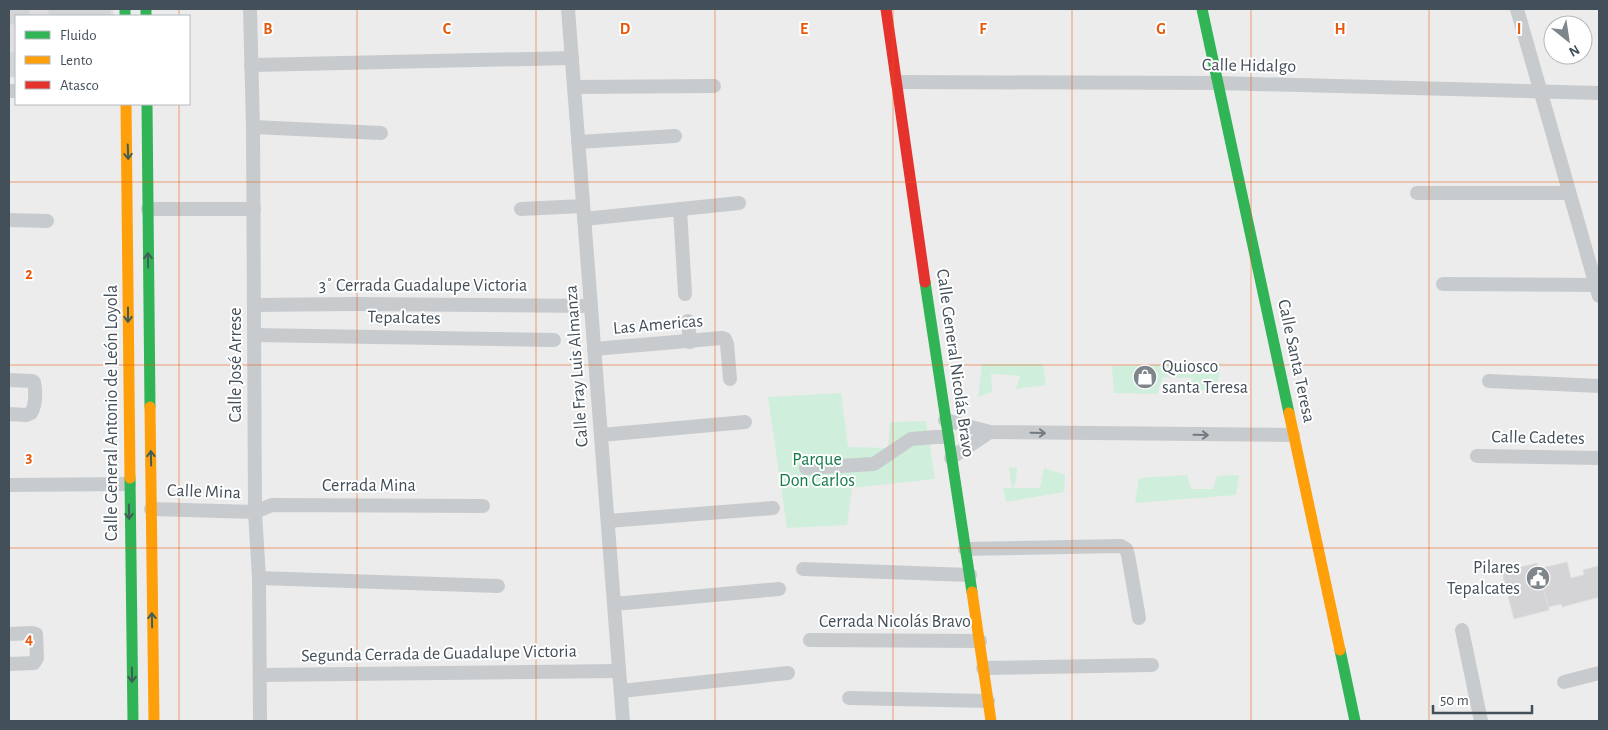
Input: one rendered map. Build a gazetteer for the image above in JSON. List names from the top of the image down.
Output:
{
  "streets": {
    "street": [
      "Calle Hidalgo",
      "3˚ Cerrada Guadalupe Victoria",
      "Tepalcates",
      "Las Americas",
      "Calle Santa Teresa",
      "Calle General Nicolás Bravo",
      "Calle José Arrese",
      "Calle Fray Luis Almanza",
      "Calle General Antonio de León Loyola",
      "Calle Cadetes",
      "Cerrada Mina",
      "Calle Mina",
      "Cerrada Nicolás Bravo",
      "Segunda Cerrada de Guadalupe Victoria"
    ]
  },
  "crossings": [
    ["Calle Hidalgo", "Calle Santa Teresa"],
    ["Calle Hidalgo", "Calle General Nicolás Bravo"],
    ["3˚ Cerrada Guadalupe Victoria", "Calle José Arrese"],
    ["3˚ Cerrada Guadalupe Victoria", "Calle Fray Luis Almanza"],
    ["Tepalcates", "Calle José Arrese"],
    ["Las Americas", "Calle Fray Luis Almanza"],
    ["Calle General Nicolás Bravo", "Cerrada Nicolás Bravo"],
    ["Calle José Arrese", "Cerrada Mina"],
    ["Calle José Arrese", "Calle Mina"],
    ["Calle José Arrese", "Segunda Cerrada de Guadalupe Victoria"],
    ["Calle Fray Luis Almanza", "Segunda Cerrada de Guadalupe Victoria"],
    ["Calle General Antonio de León Loyola", "Calle Mina"],
    ["Cerrada Mina", "Calle Mina"]
  ],
  "parks": ["Parque Don Carlos"],
  "places": {
    "shop": ["Quiosco santa Teresa"],
    "public building": ["Pilares Tepalcates"]
  },
  "legend": ["Fluido", "Lento", "Atasco"],
  "scale_bar": "50 m",
  "north": "bottom right",
  "grid": {
    "columns": [
      "B",
      "C",
      "D",
      "E",
      "F",
      "G",
      "H",
      "I"
    ],
    "rows": ["2", "3", "4"]
  }
}
